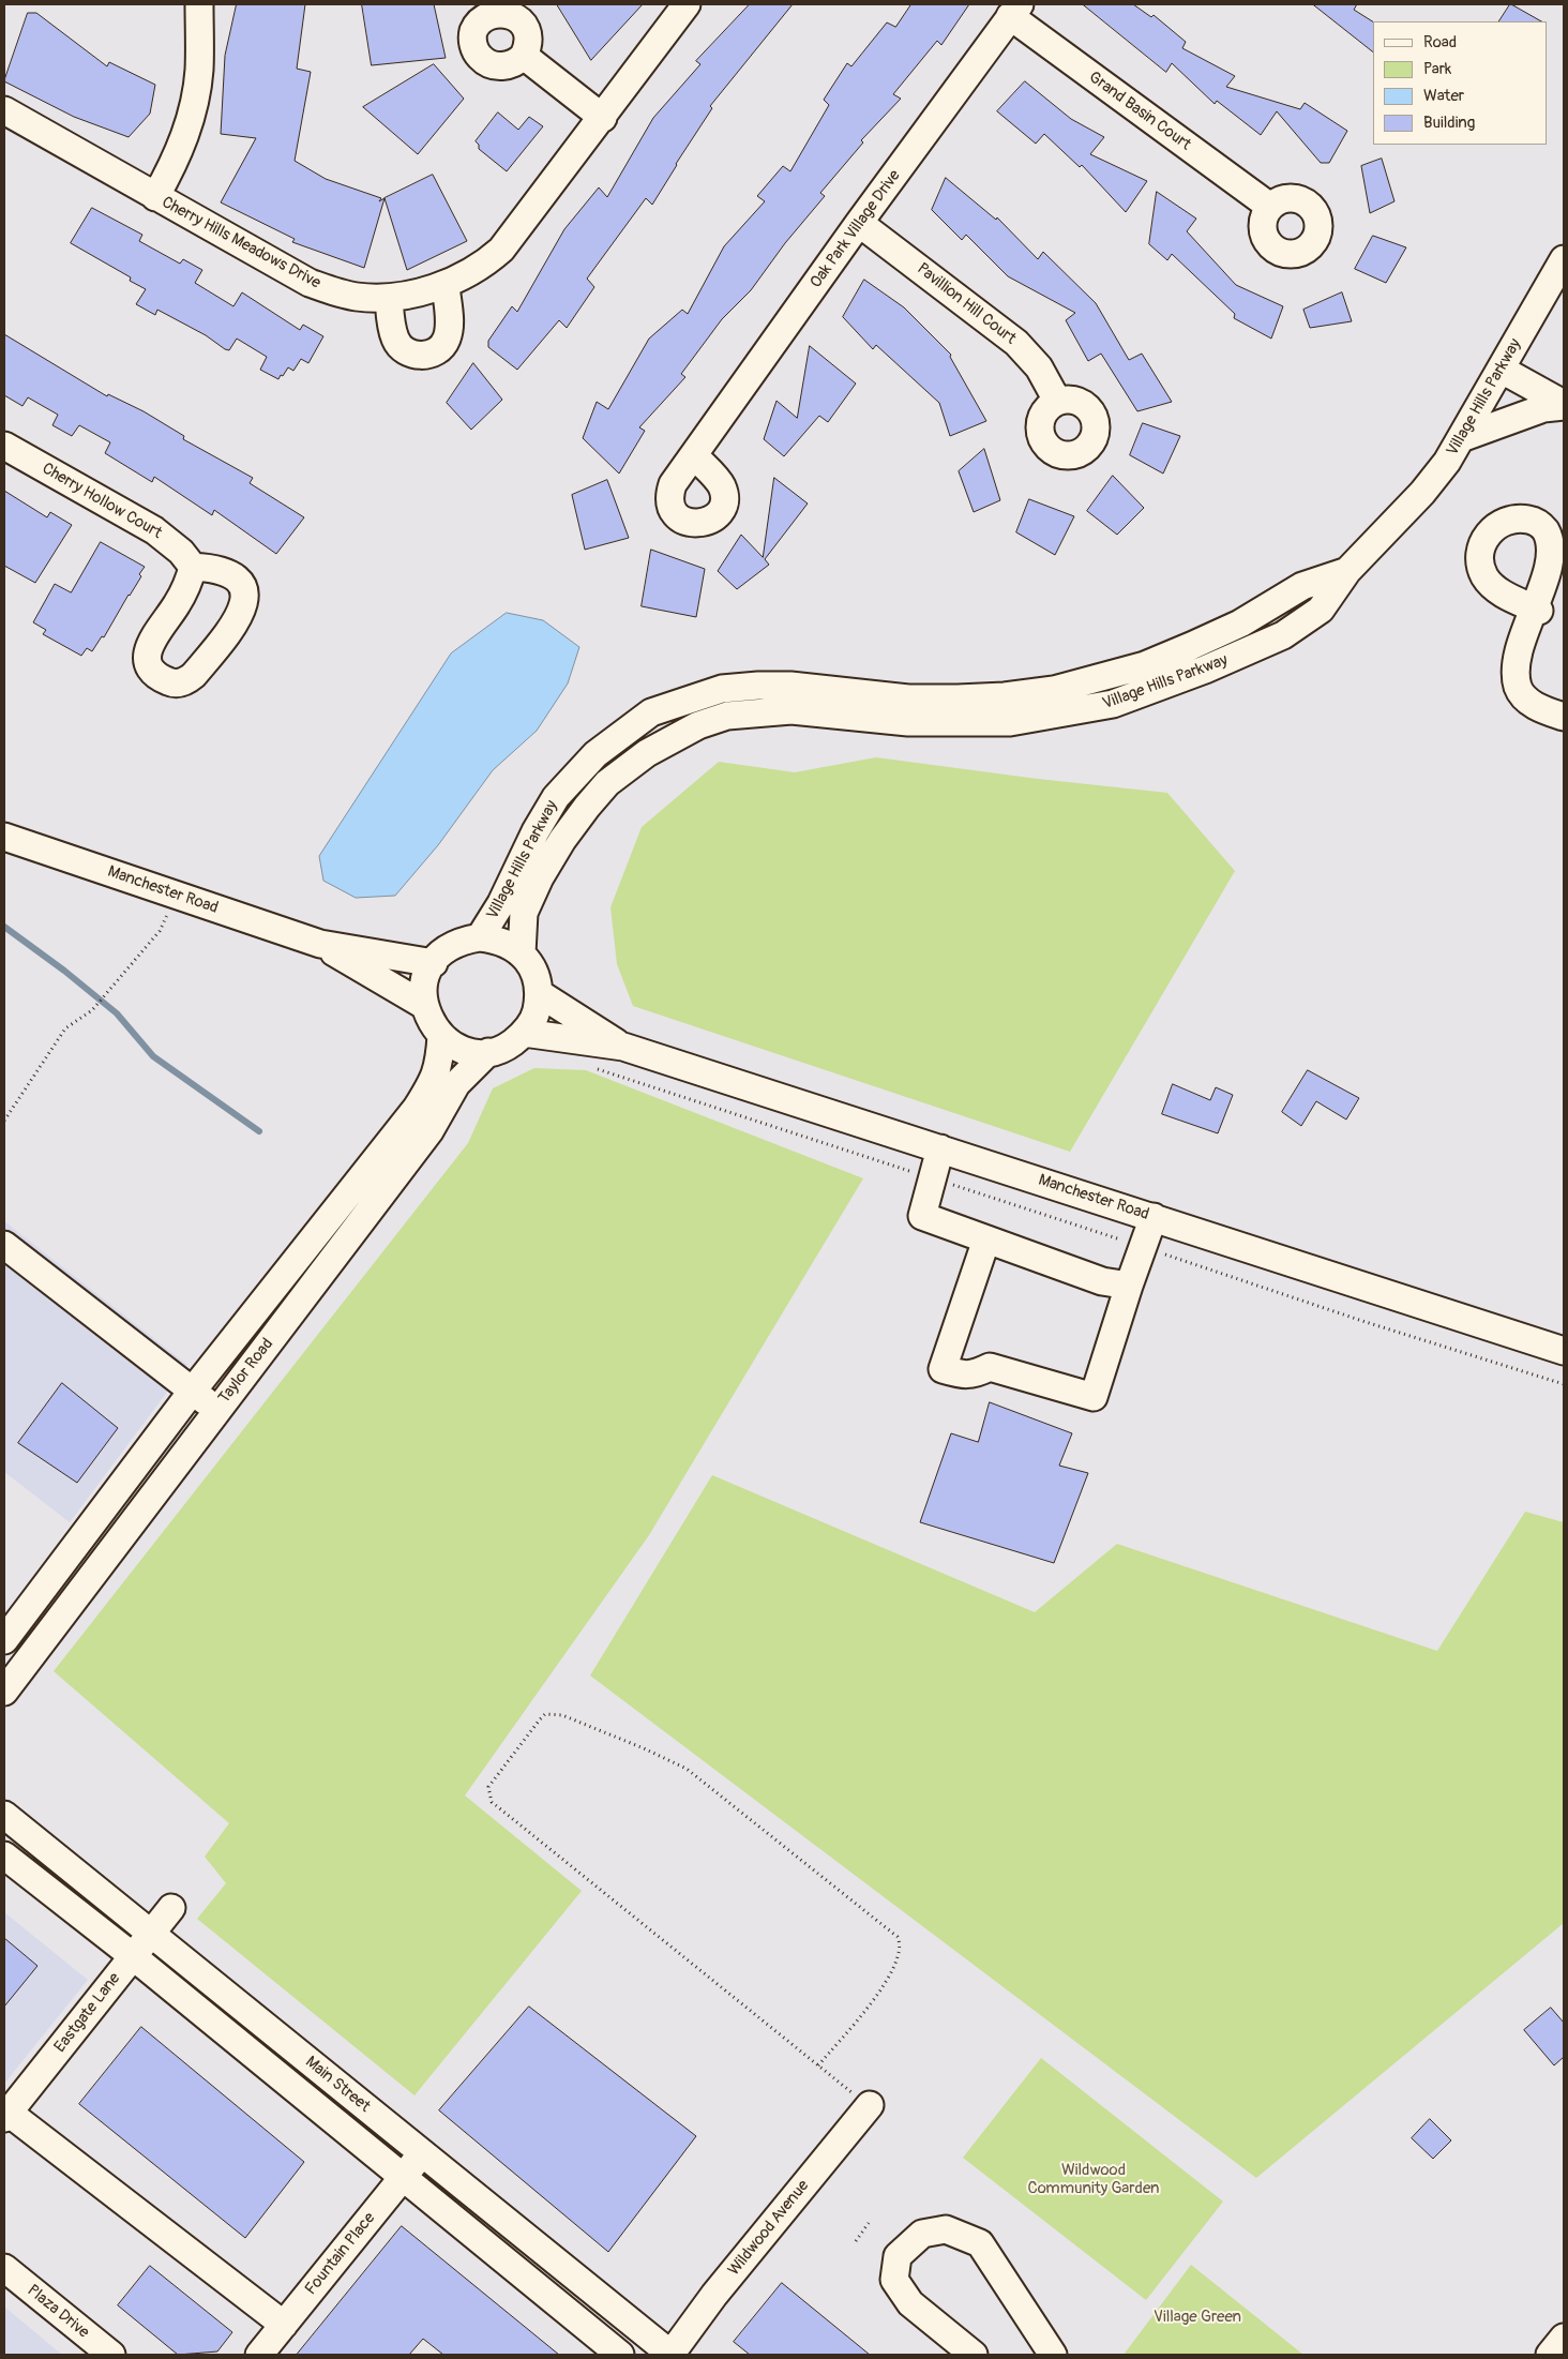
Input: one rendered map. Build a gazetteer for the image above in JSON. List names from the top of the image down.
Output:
{
  "streets": {
    "street": [
      "Grand Basin Court",
      "Oak Park Village Drive",
      "Cherry Hills Meadows Drive",
      "Pavillion Hill Court",
      "Village Hills Parkway",
      "Cherry Hollow Court",
      "Manchester Road",
      "Taylor Road",
      "Eastgate Lane",
      "Main Street",
      "Wildwood Avenue",
      "Fountain Place",
      "Plaza Drive"
    ]
  },
  "crossings": [
    ["Grand Basin Court", "Oak Park Village Drive"],
    ["Oak Park Village Drive", "Pavillion Hill Court"],
    ["Village Hills Parkway", "Manchester Road"],
    ["Village Hills Parkway", "Taylor Road"],
    ["Manchester Road", "Taylor Road"],
    ["Eastgate Lane", "Main Street"],
    ["Main Street", "Wildwood Avenue"],
    ["Main Street", "Fountain Place"]
  ],
  "parks": ["Wildwood Community Garden", "Village Green"],
  "legend": [
    "Road",
    "Park",
    "Water",
    "Building"
  ]
}
